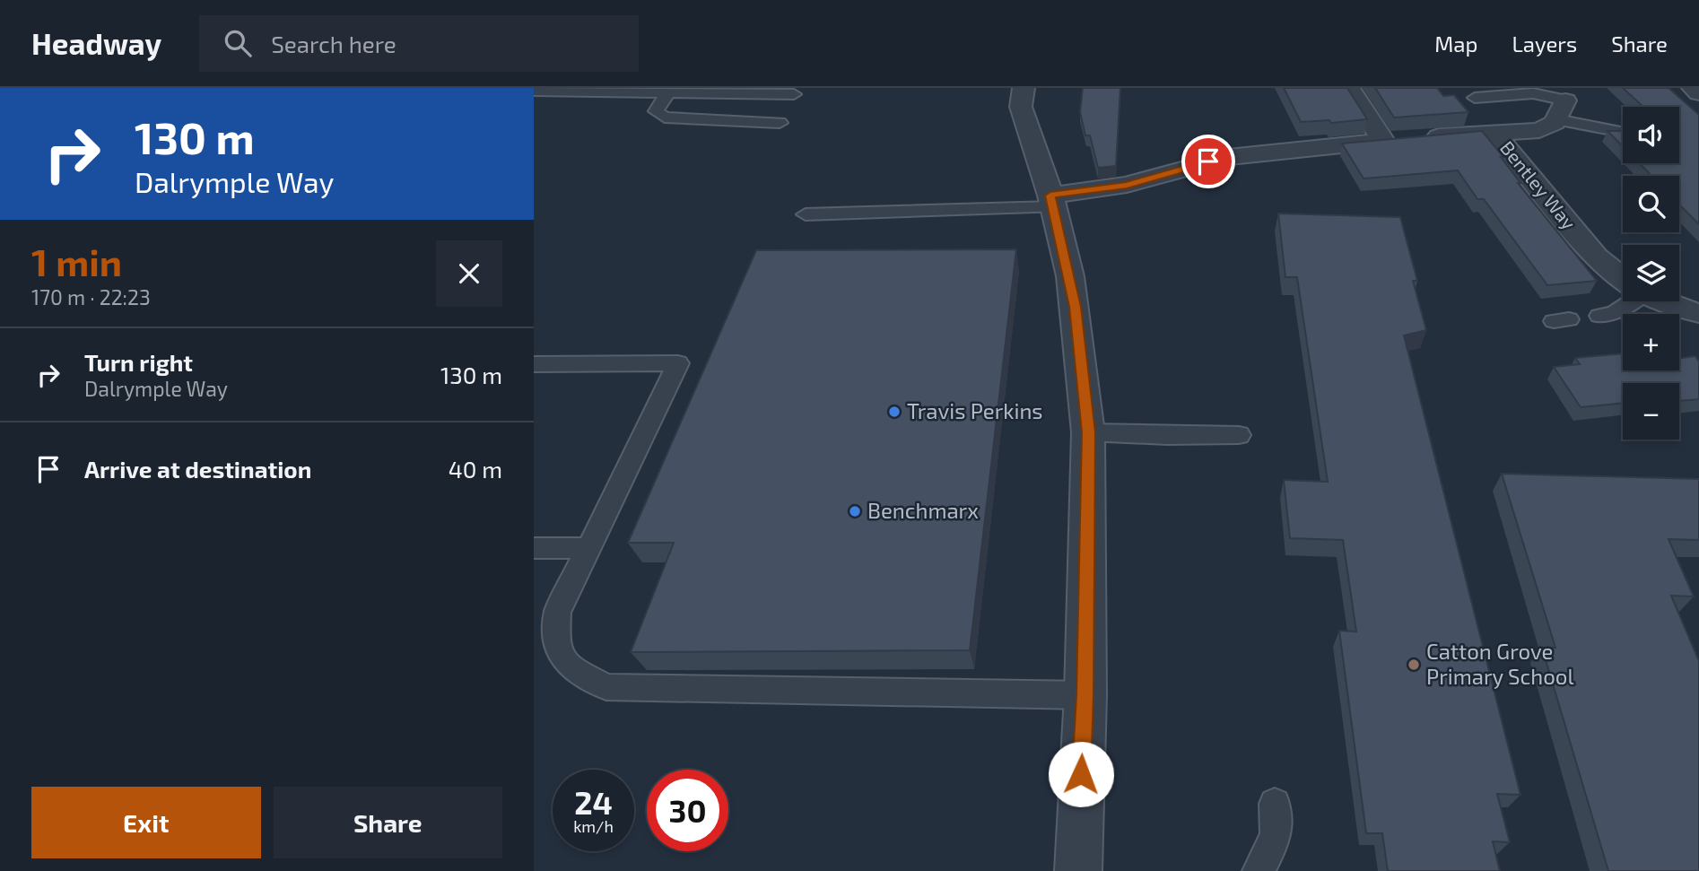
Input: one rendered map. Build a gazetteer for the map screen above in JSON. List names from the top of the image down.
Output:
{
  "streets": {
    "street": ["Bentley Way"]
  },
  "places": ["Travis Perkins", "Benchmarx", "Catton Grove Primary School"],
  "page": {
    "header": "Headway",
    "search": "Search here",
    "nav": ["Map", "Layers", "Share"],
    "turn": ["130 m", "Dalrymple Way"],
    "map_buttons": ["+", "−"],
    "heading": ["1 min", "170 m · 22:23"],
    "list": [
      {
        "name": "Turn right",
        "note": "Dalrymple Way",
        "value": "130 m"
      },
      {
        "name": "Arrive at destination",
        "value": "40 m"
      }
    ],
    "speed": "24 km/h",
    "limit": "30",
    "buttons": ["Exit", "Share"]
  }
}
